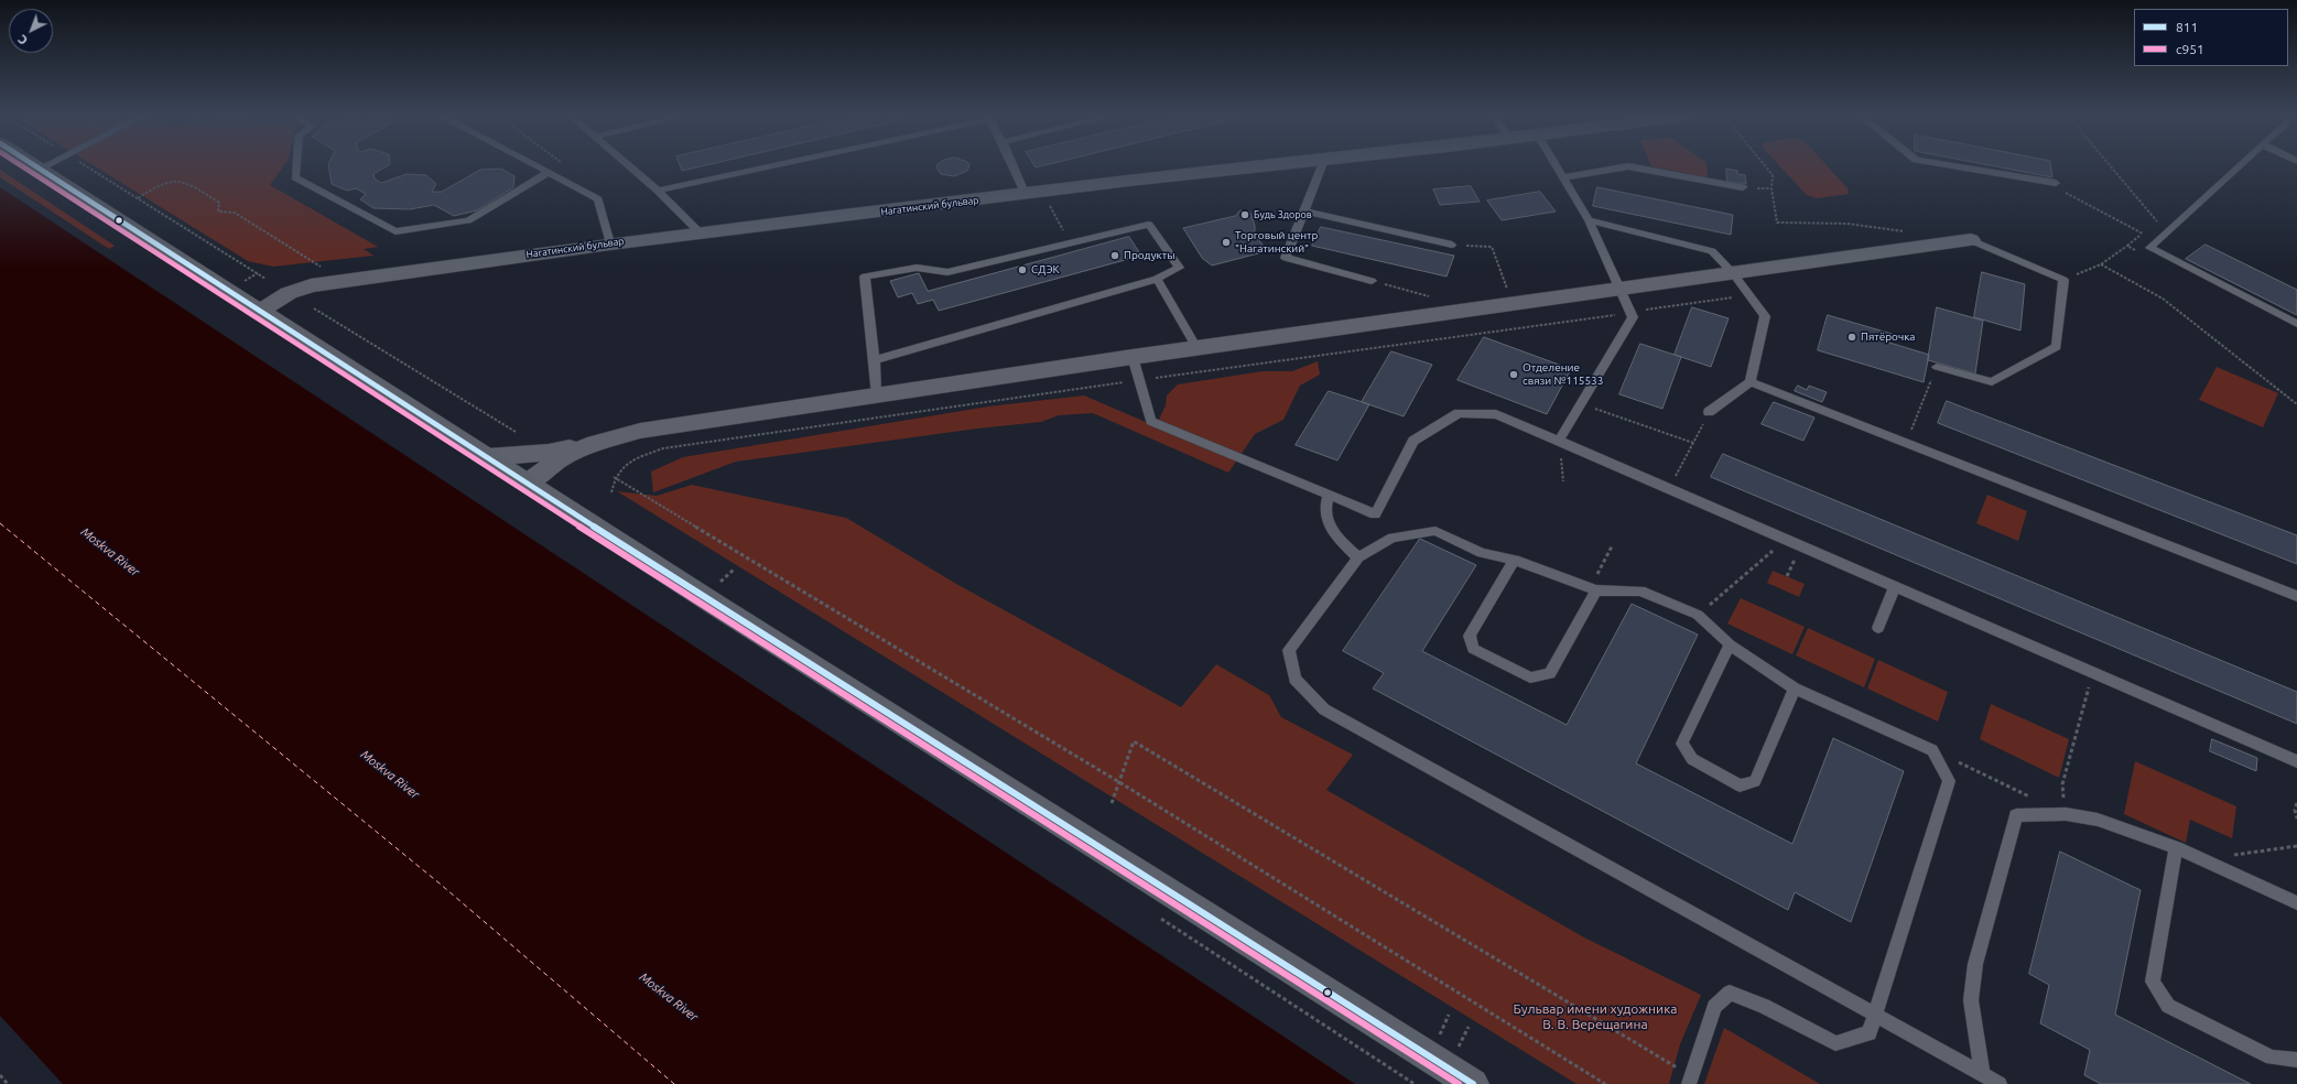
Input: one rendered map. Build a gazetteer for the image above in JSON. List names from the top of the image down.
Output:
{
  "streets": {
    "main road": ["Нагатинский бульвар"]
  },
  "water": ["Moskva River"],
  "parks": ["Бульвар имени художника В. В. Верещагина"],
  "places": [
    "Будь Здоров",
    "Торговый центр \"Нагатинский\"",
    "Продукты",
    "СДЭК",
    "Пятёрочка",
    "Отделение связи №115533"
  ],
  "lines": ["transit line 811", "transit line с951"],
  "legend": ["811", "с951"],
  "north": "bottom left"
}
